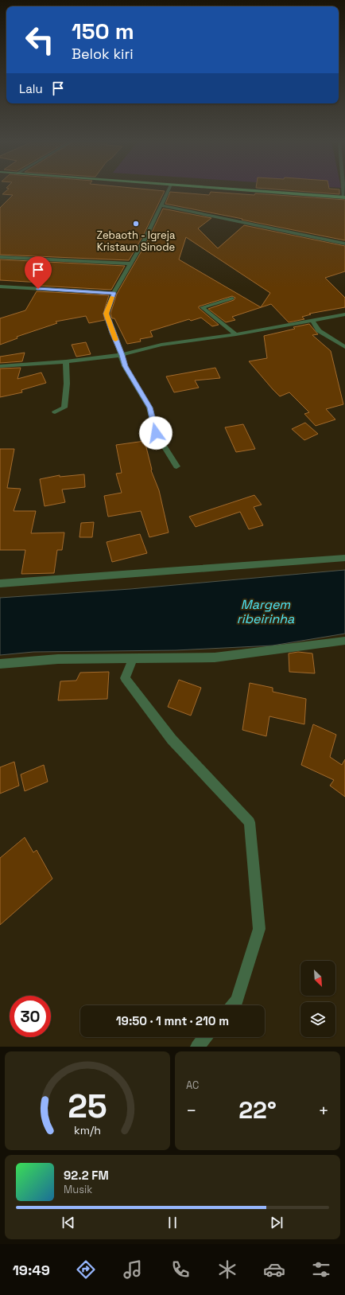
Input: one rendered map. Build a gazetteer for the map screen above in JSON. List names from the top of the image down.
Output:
{
  "water": ["Margem ribeirinha"],
  "places": ["Zebaoth - Igreja Kristaun Sinode"],
  "north": "bottom right",
  "page": {
    "turn": ["150 m", "Belok kiri"],
    "then": "Lalu",
    "limit": "30",
    "trip": "19:50 · 1 mnt · 210 m",
    "tile": "AC",
    "heat": ["−", "22°", "+"],
    "song": ["92.2 FM", "Musik"],
    "tabs": "19:49",
    "gauge": ["25", "km/h"]
  }
}
